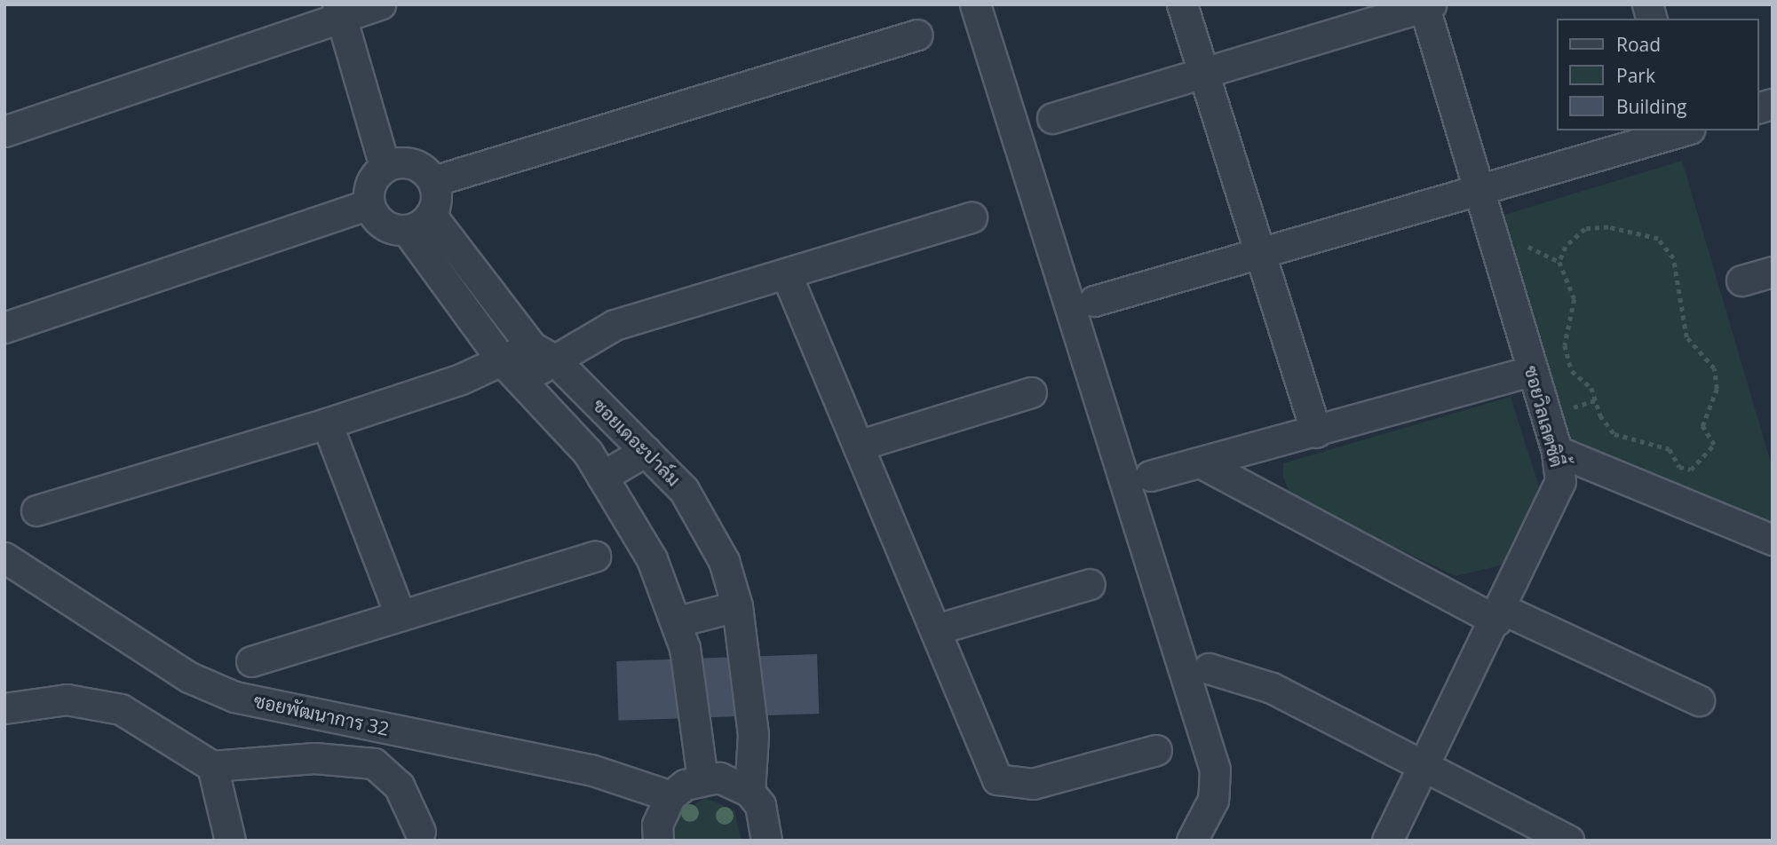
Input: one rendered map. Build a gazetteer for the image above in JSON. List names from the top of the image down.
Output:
{
  "streets": {
    "street": ["ซอยวิลเลตซิตี้", "ซอยเดอะปาล์ม", "ซอยพัฒนาการ 32"]
  },
  "legend": ["Road", "Park", "Building"]
}
